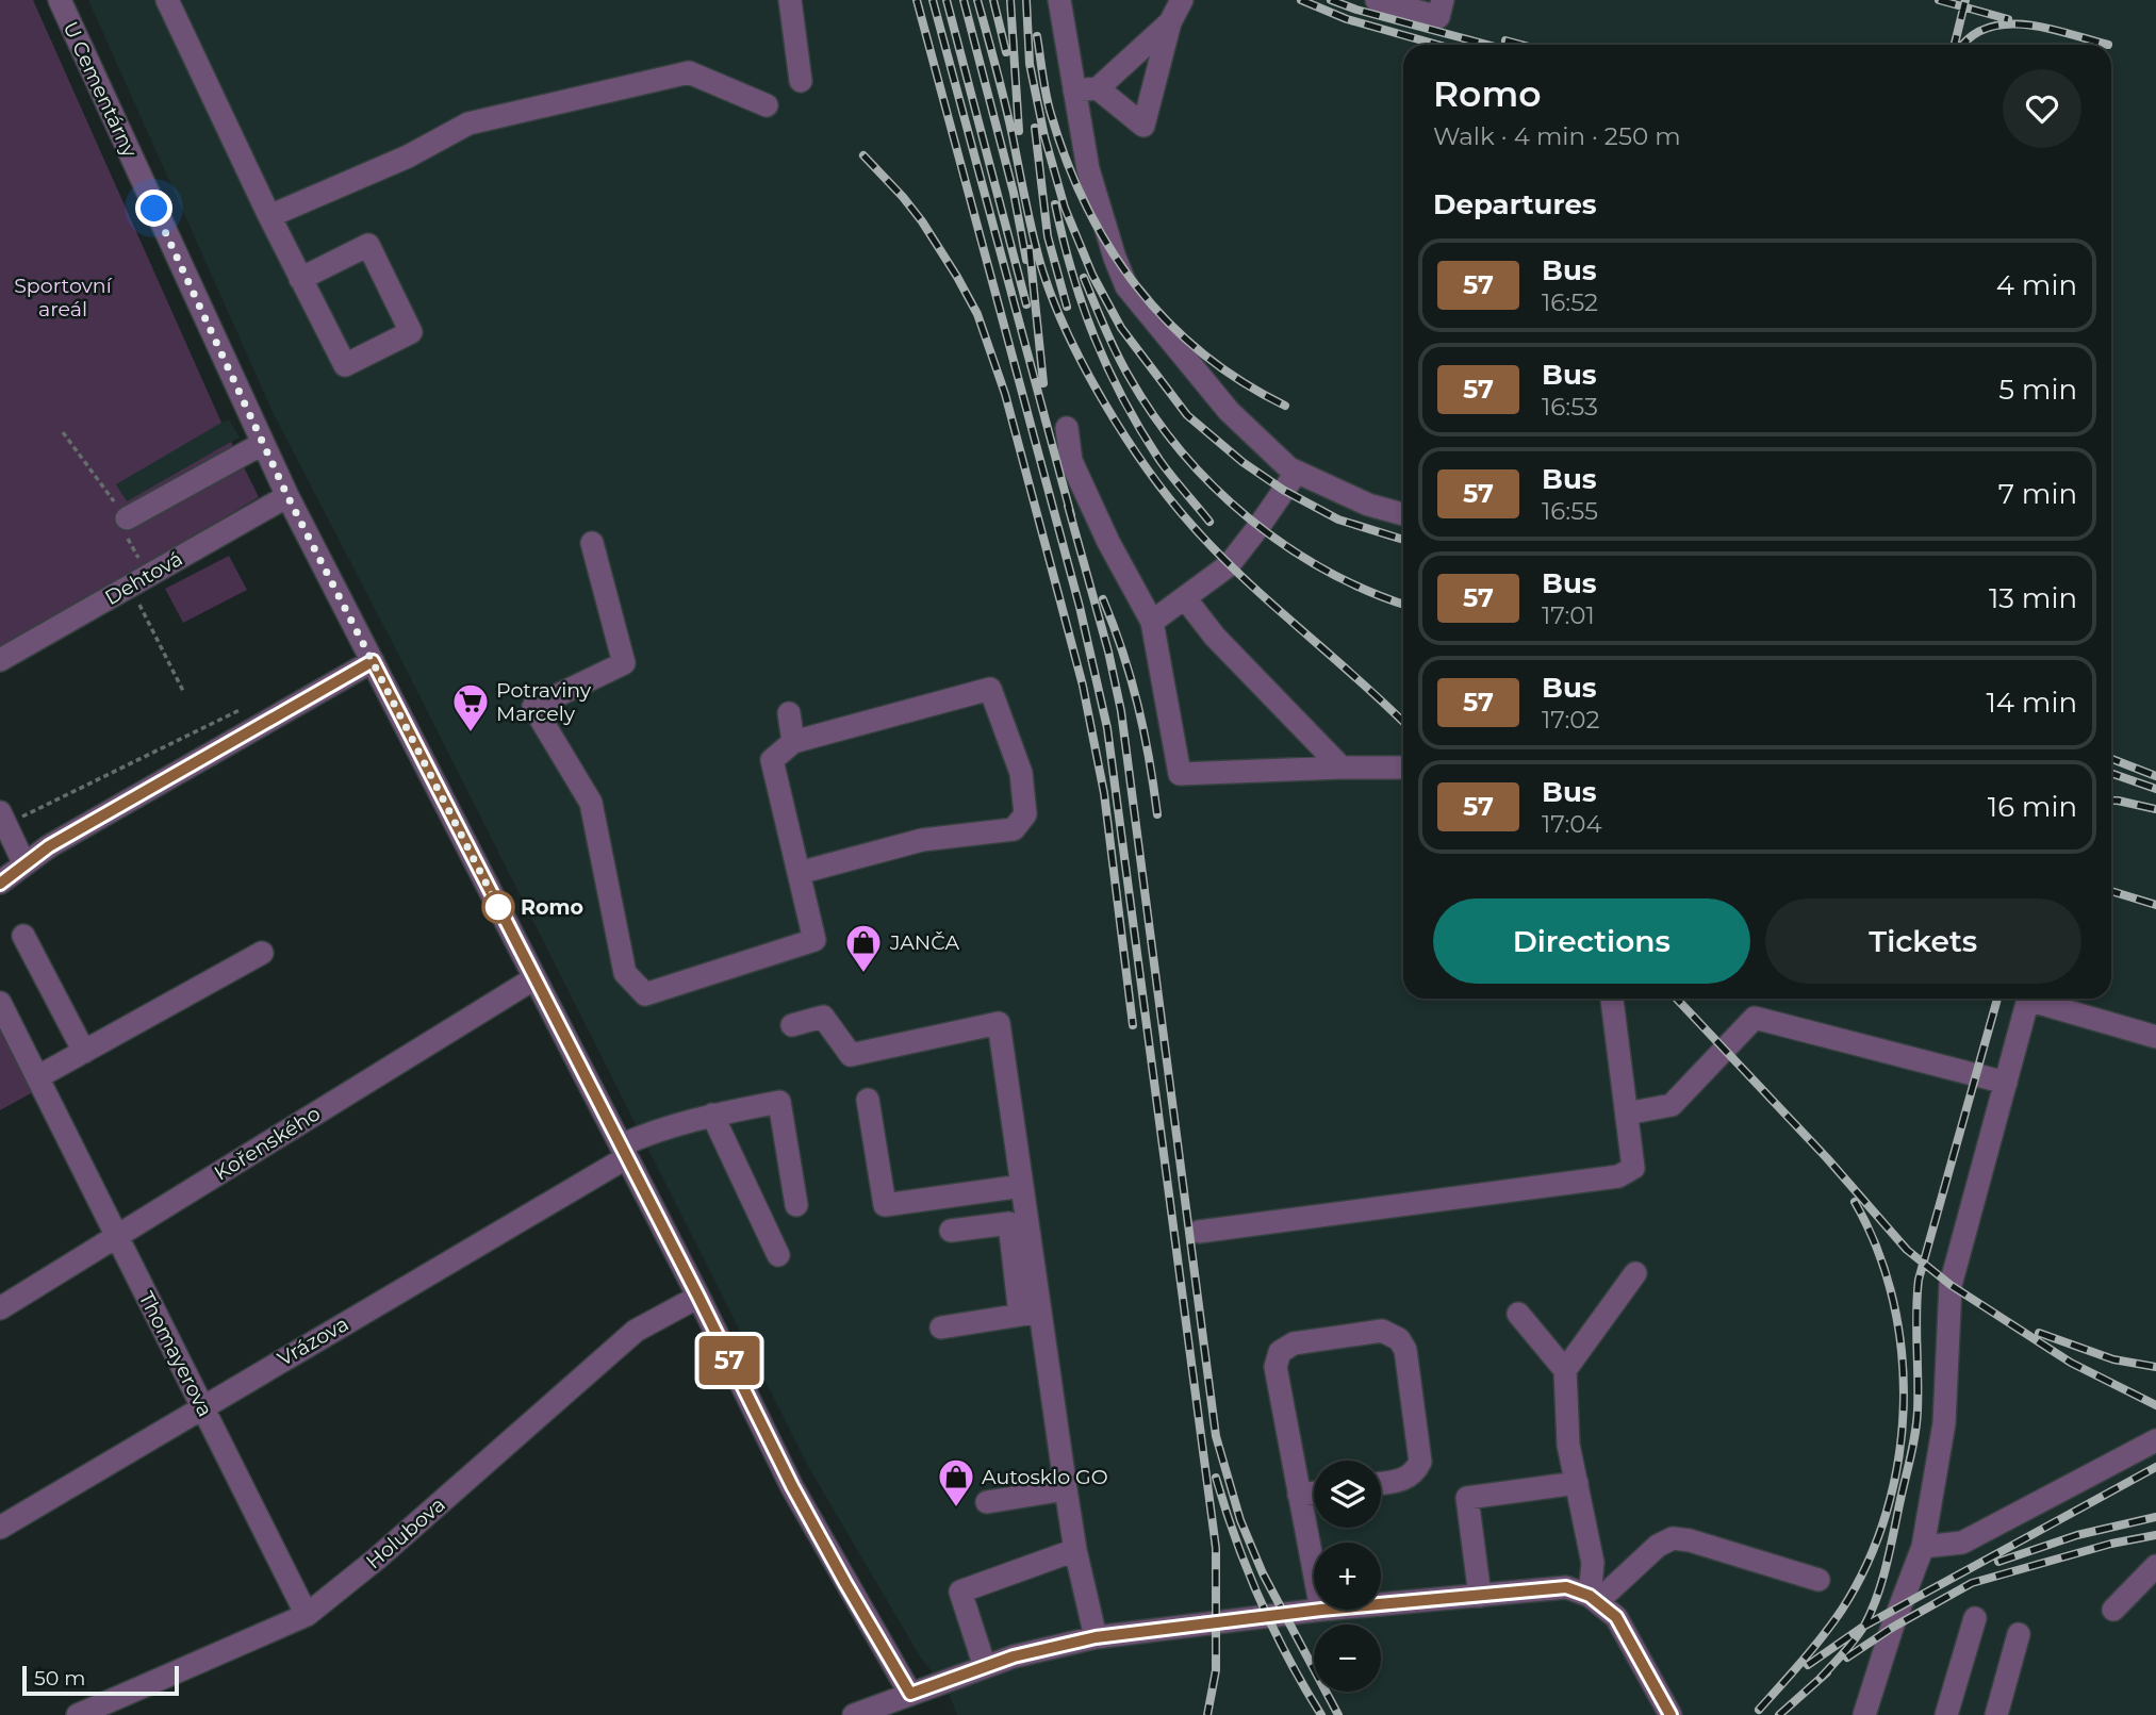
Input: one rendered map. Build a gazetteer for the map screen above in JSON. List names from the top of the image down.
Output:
{
  "streets": {
    "street": [
      "U Cementárny",
      "Dehtová",
      "Kořenského",
      "Vrázova",
      "Thomayerova",
      "Holubova"
    ]
  },
  "crossings": [
    ["U Cementárny", "Dehtová"],
    ["U Cementárny", "Kořenského"],
    ["U Cementárny", "Vrázova"],
    ["U Cementárny", "Holubova"],
    ["Kořenského", "Thomayerova"],
    ["Vrázova", "Thomayerova"],
    ["Thomayerova", "Holubova"]
  ],
  "parks": ["Sportovní areál"],
  "places": {
    "supermarket": ["Potraviny Marcely"],
    "other": ["Romo"],
    "shop": ["JANČA", "Autosklo GO"]
  },
  "lines": ["bus line 57"],
  "scale_bar": "50 m",
  "page": {
    "on_map": "57",
    "heading": [
      ["Romo", "Walk · 4 min · 250 m"],
      "Departures"
    ],
    "list": [
      {
        "mark": "57",
        "name": "Bus",
        "note": "16:52",
        "value": "4 min"
      },
      {
        "mark": "57",
        "name": "Bus",
        "note": "16:53",
        "value": "5 min"
      },
      {
        "mark": "57",
        "name": "Bus",
        "note": "16:55",
        "value": "7 min"
      },
      {
        "mark": "57",
        "name": "Bus",
        "note": "17:01",
        "value": "13 min"
      },
      {
        "mark": "57",
        "name": "Bus",
        "note": "17:02",
        "value": "14 min"
      },
      {
        "mark": "57",
        "name": "Bus",
        "note": "17:04",
        "value": "16 min"
      }
    ],
    "buttons": ["Directions", "Tickets"],
    "map_buttons": ["+", "−"],
    "scale": "50 m"
  }
}
